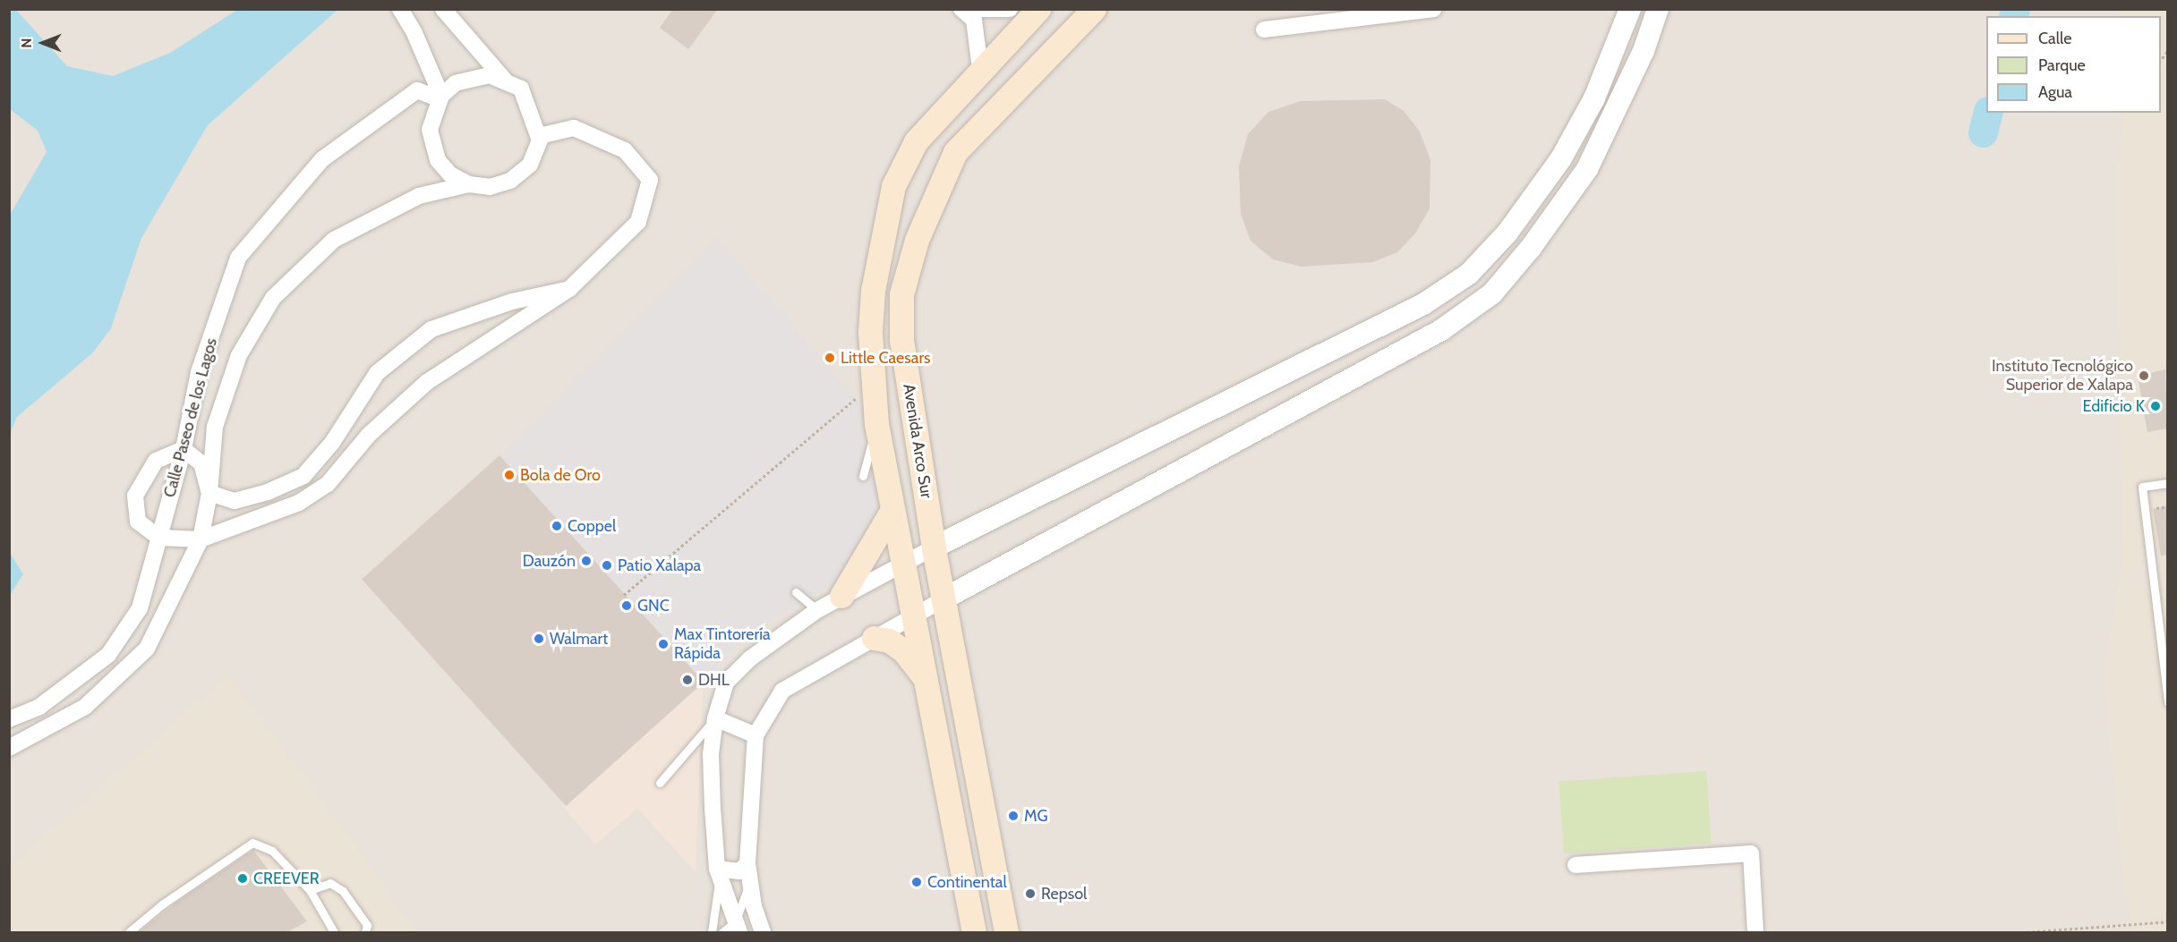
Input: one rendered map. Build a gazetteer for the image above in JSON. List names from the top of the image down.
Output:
{
  "streets": {
    "main road": ["Avenida Arco Sur"],
    "street": ["Calle Paseo de los Lagos"]
  },
  "places": [
    "Little Caesars",
    "Instituto Tecnológico Superior de Xalapa",
    "Edificio K",
    "Bola de Oro",
    "Coppel",
    "Dauzón",
    "Patio Xalapa",
    "GNC",
    "Walmart",
    "Max Tintorería Rápida",
    "DHL",
    "MG",
    "CREEVER",
    "Continental",
    "Repsol"
  ],
  "legend": ["Calle", "Parque", "Agua"],
  "north": "left"
}
